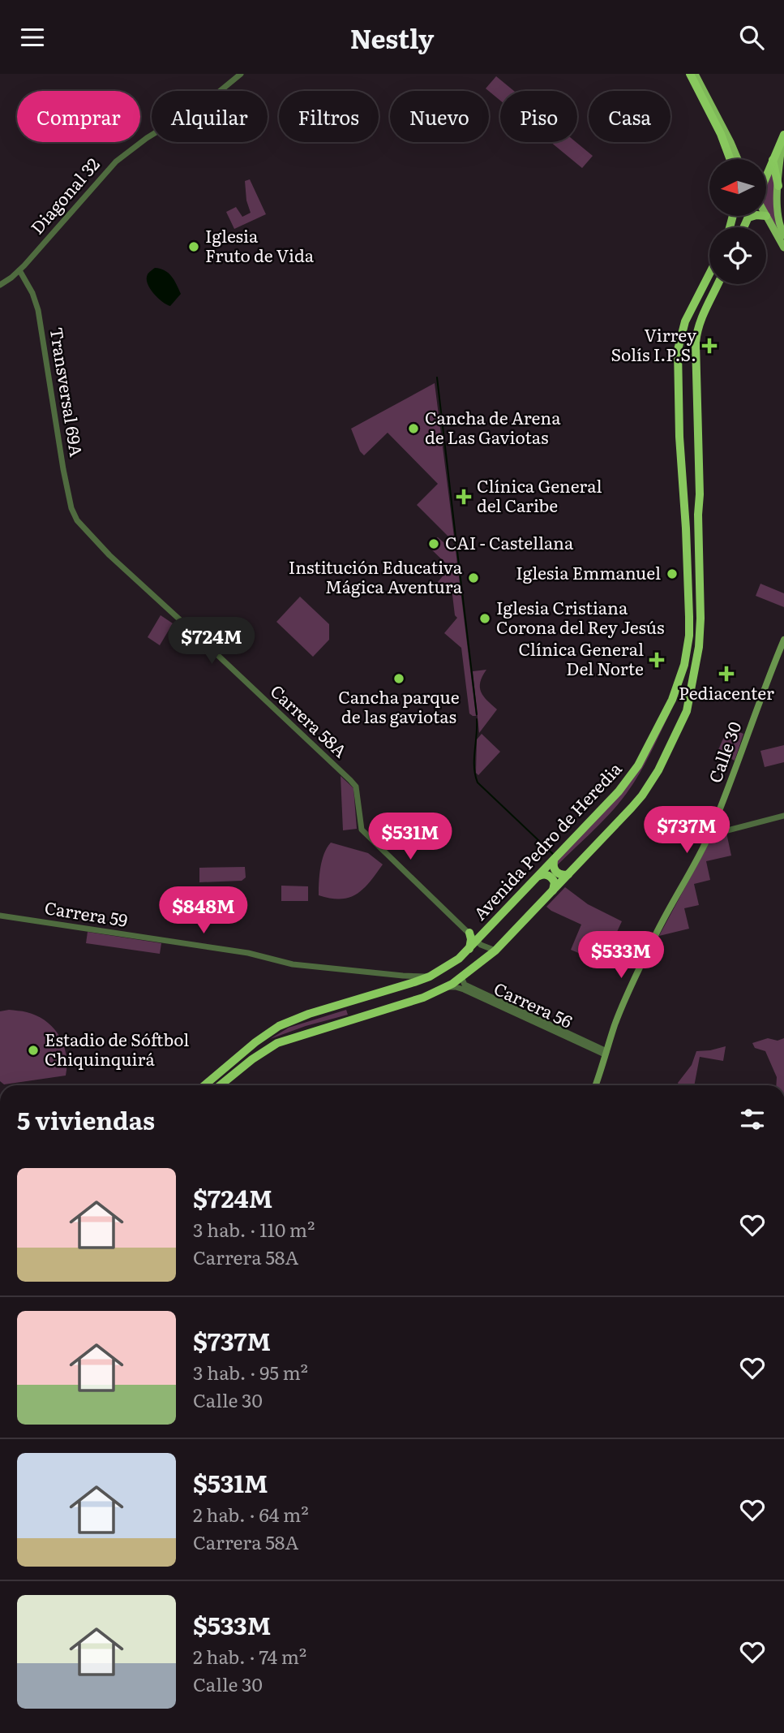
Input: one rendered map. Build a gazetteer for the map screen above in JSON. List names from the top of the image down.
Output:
{
  "streets": {
    "highway": ["Avenida Pedro de Heredia"],
    "main road": ["Calle 30"],
    "street": [
      "Diagonal 32",
      "Transversal 69A",
      "Carrera 58A",
      "Carrera 59",
      "Carrera 56"
    ]
  },
  "crossings": [
    ["Diagonal 32", "Transversal 69A"],
    ["Transversal 69A", "Carrera 58A"],
    ["Carrera 58A", "Avenida Pedro de Heredia"],
    ["Calle 30", "Carrera 56"],
    ["Avenida Pedro de Heredia", "Carrera 59"],
    ["Avenida Pedro de Heredia", "Carrera 56"]
  ],
  "places": {
    "other": [
      "Iglesia Fruto de Vida",
      "Cancha de Arena de Las Gaviotas",
      "CAI - Castellana",
      "Iglesia Emmanuel",
      "Institución Educativa Mágica Aventura",
      "Iglesia Cristiana Corona del Rey Jesús",
      "Cancha parque de las gaviotas",
      "Estadio de Sóftbol Chiquinquirá"
    ],
    "health": [
      "Virrey Solís I.P.S.",
      "Clínica General del Caribe",
      "Clínica General Del Norte",
      "Pediacenter"
    ]
  },
  "north": "left",
  "page": {
    "header": "Nestly",
    "chip": [
      "Comprar",
      "Alquilar",
      "Filtros",
      "Nuevo",
      "Piso",
      "Casa"
    ],
    "price": [
      "$724M",
      "$737M",
      "$531M",
      "$848M",
      "$533M"
    ],
    "heading": "5 viviendas",
    "list": [
      {
        "name": "$724M",
        "note": "3 hab. · 110 m² · Carrera 58A"
      },
      {
        "name": "$737M",
        "note": "3 hab. · 95 m² · Calle 30"
      },
      {
        "name": "$531M",
        "note": "2 hab. · 64 m² · Carrera 58A"
      },
      {
        "name": "$533M",
        "note": "2 hab. · 74 m² · Calle 30"
      }
    ]
  }
}
